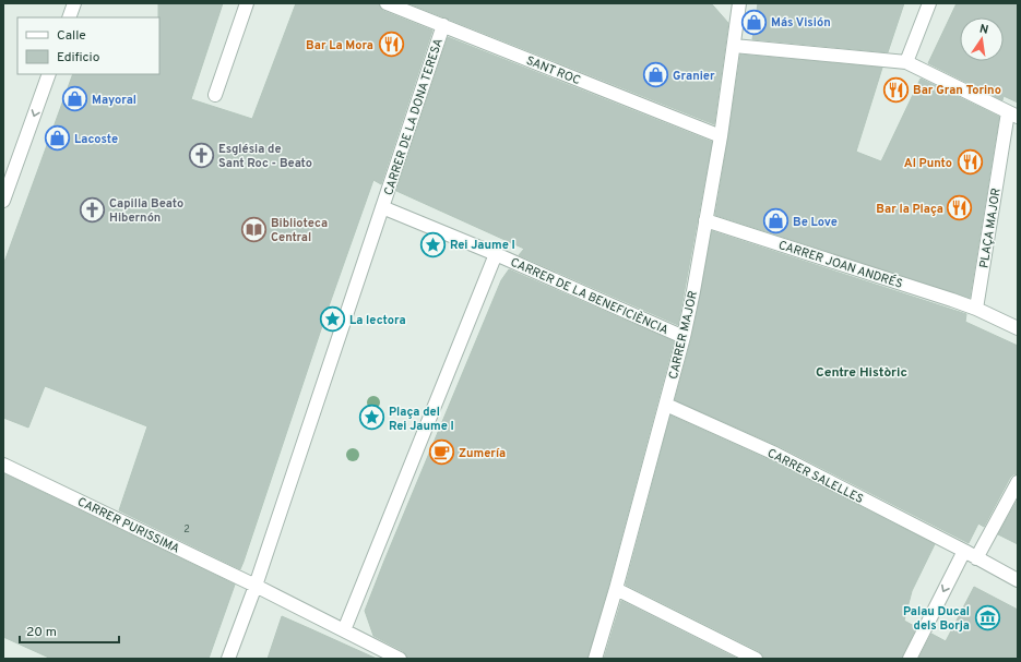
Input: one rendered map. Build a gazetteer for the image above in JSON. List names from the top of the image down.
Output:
{
  "streets": {
    "street": [
      "SANT ROC",
      "CARRER DE LA DONA TERESA",
      "PLAÇA MAJOR",
      "CARRER JOAN ANDRÉS",
      "CARRER DE LA BENEFICIÈNCIA",
      "CARRER MAJOR",
      "CARRER SALELLES",
      "CARRER PURISSIMA"
    ]
  },
  "crossings": [
    ["SANT ROC", "CARRER DE LA DONA TERESA"],
    ["SANT ROC", "CARRER MAJOR"],
    ["PLAÇA MAJOR", "CARRER JOAN ANDRÉS"],
    ["CARRER JOAN ANDRÉS", "CARRER MAJOR"],
    ["CARRER DE LA BENEFICIÈNCIA", "CARRER MAJOR"],
    ["CARRER MAJOR", "CARRER SALELLES"]
  ],
  "districts": ["Centre Històric"],
  "places": {
    "shop": [
      "Más Visión",
      "Granier",
      "Mayoral",
      "Lacoste",
      "Be Love"
    ],
    "restaurant": [
      "Bar La Mora",
      "Bar Gran Torino",
      "Al Punto",
      "Bar la Plaça"
    ],
    "church": ["Església de Sant Roc - Beato", "Capilla Beato Hibernón"],
    "library": ["Biblioteca Central"],
    "place": ["Rei Jaume I", "La lectora", "Plaça del Rei Jaume I"],
    "cafe": ["Zumería"],
    "museum": ["Palau Ducal dels Borja"]
  },
  "house_numbers": ["2"],
  "legend": ["Calle", "Edificio"],
  "scale_bar": "20 m",
  "north": "top"
}
